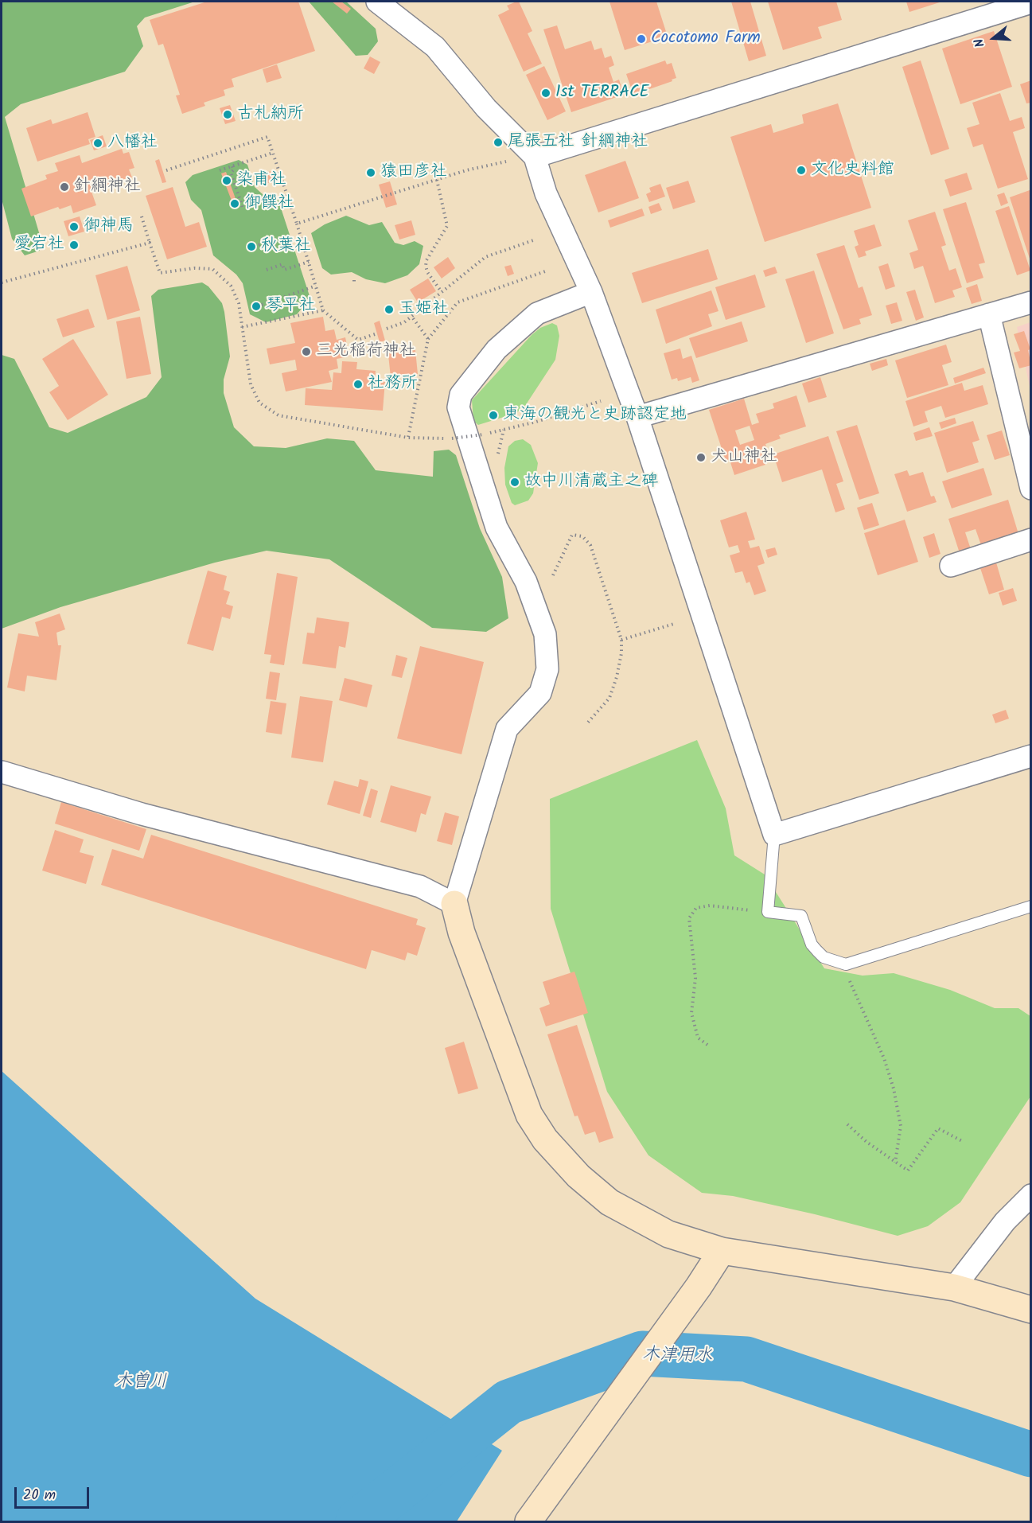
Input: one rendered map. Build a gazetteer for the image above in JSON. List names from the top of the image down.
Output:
{
  "water": ["木津用水", "木曽川"],
  "places": [
    "Cocotomo Farm",
    "1st TERRACE",
    "古札納所",
    "尾張五社 針綱神社",
    "八幡社",
    "文化史料館",
    "猿田彦社",
    "染甫社",
    "針綱神社",
    "御饌社",
    "御神馬",
    "愛宕社",
    "秋葉社",
    "琴平社",
    "玉姫社",
    "三光稲荷神社",
    "社務所",
    "東海の観光と史跡認定地",
    "犬山神社",
    "故中川清蔵主之碑"
  ],
  "scale_bar": "20 m",
  "north": "left"
}
